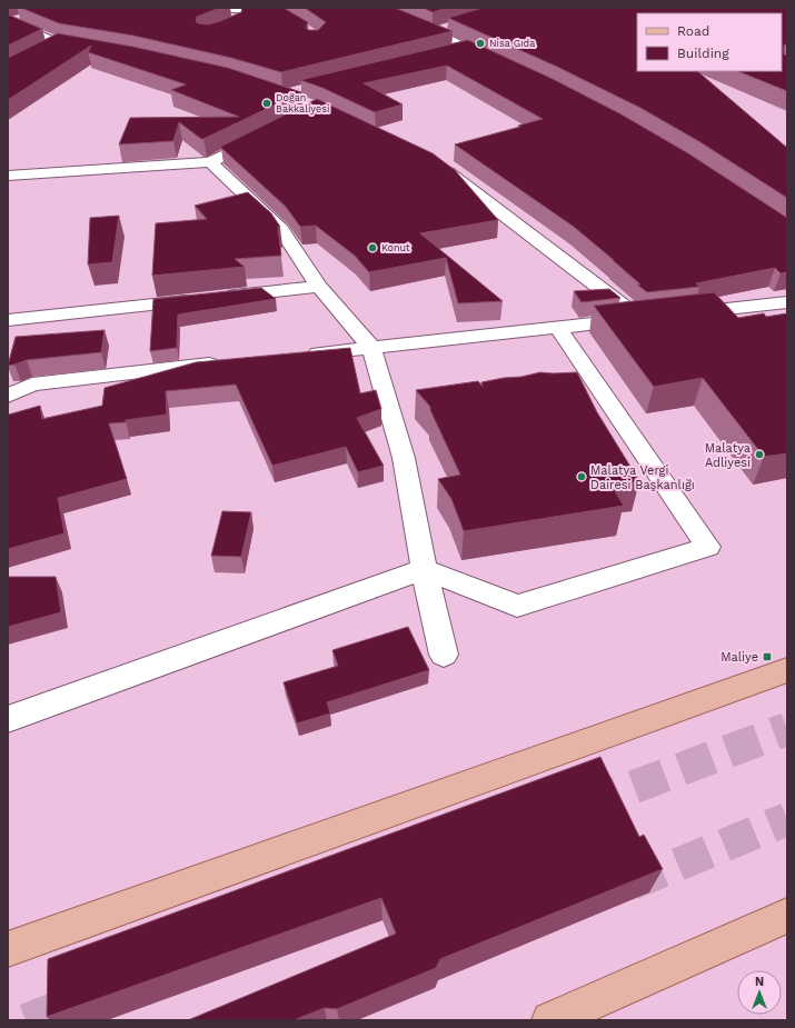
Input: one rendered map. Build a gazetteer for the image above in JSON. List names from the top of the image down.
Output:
{
  "places": {
    "other": [
      "Nisa Gıda",
      "Doğan Bakkaliyesi",
      "Konut",
      "Malatya Adliyesi",
      "Malatya Vergi Dairesi Başkanlığı"
    ],
    "transit": ["Maliye"]
  },
  "legend": ["Road", "Building"],
  "north": "top"
}
